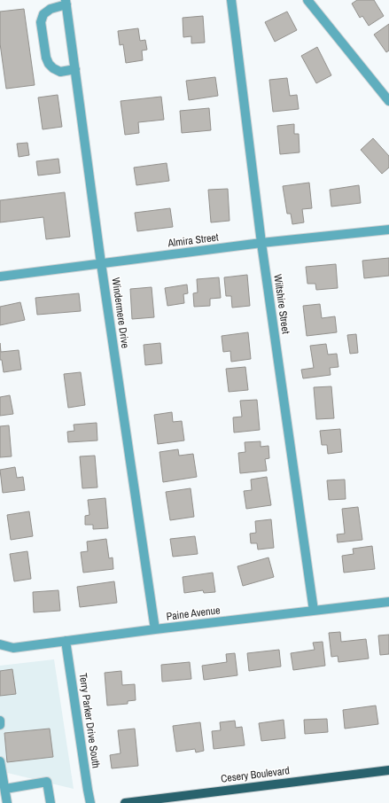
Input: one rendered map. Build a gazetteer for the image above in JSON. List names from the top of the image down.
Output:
{
  "streets": {
    "main road": ["Cesery Boulevard"],
    "street": [
      "Almira Street",
      "Wiltshire Street",
      "Windermere Drive",
      "Paine Avenue",
      "Terry Parker Drive South"
    ]
  },
  "crossings": [
    ["Almira Street", "Wiltshire Street"],
    ["Almira Street", "Windermere Drive"],
    ["Wiltshire Street", "Paine Avenue"],
    ["Windermere Drive", "Paine Avenue"],
    ["Paine Avenue", "Terry Parker Drive South"]
  ]
}
